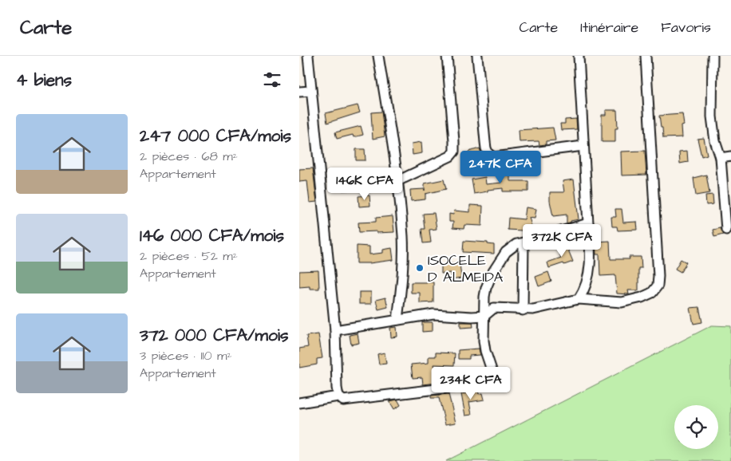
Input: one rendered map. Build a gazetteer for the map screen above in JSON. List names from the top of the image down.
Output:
{
  "places": ["ISOCELE D ALMEIDA"],
  "page": {
    "header": "Carte",
    "nav": ["Carte", "Itinéraire", "Favoris"],
    "heading": "4 biens",
    "list": [
      {
        "name": "247 000 CFA/mois",
        "note": "2 pièces · 68 m² · Appartement"
      },
      {
        "name": "146 000 CFA/mois",
        "note": "2 pièces · 52 m² · Appartement"
      },
      {
        "name": "372 000 CFA/mois",
        "note": "3 pièces · 110 m² · Appartement"
      }
    ],
    "price": [
      "247K CFA",
      "146K CFA",
      "372K CFA",
      "234K CFA"
    ]
  }
}
